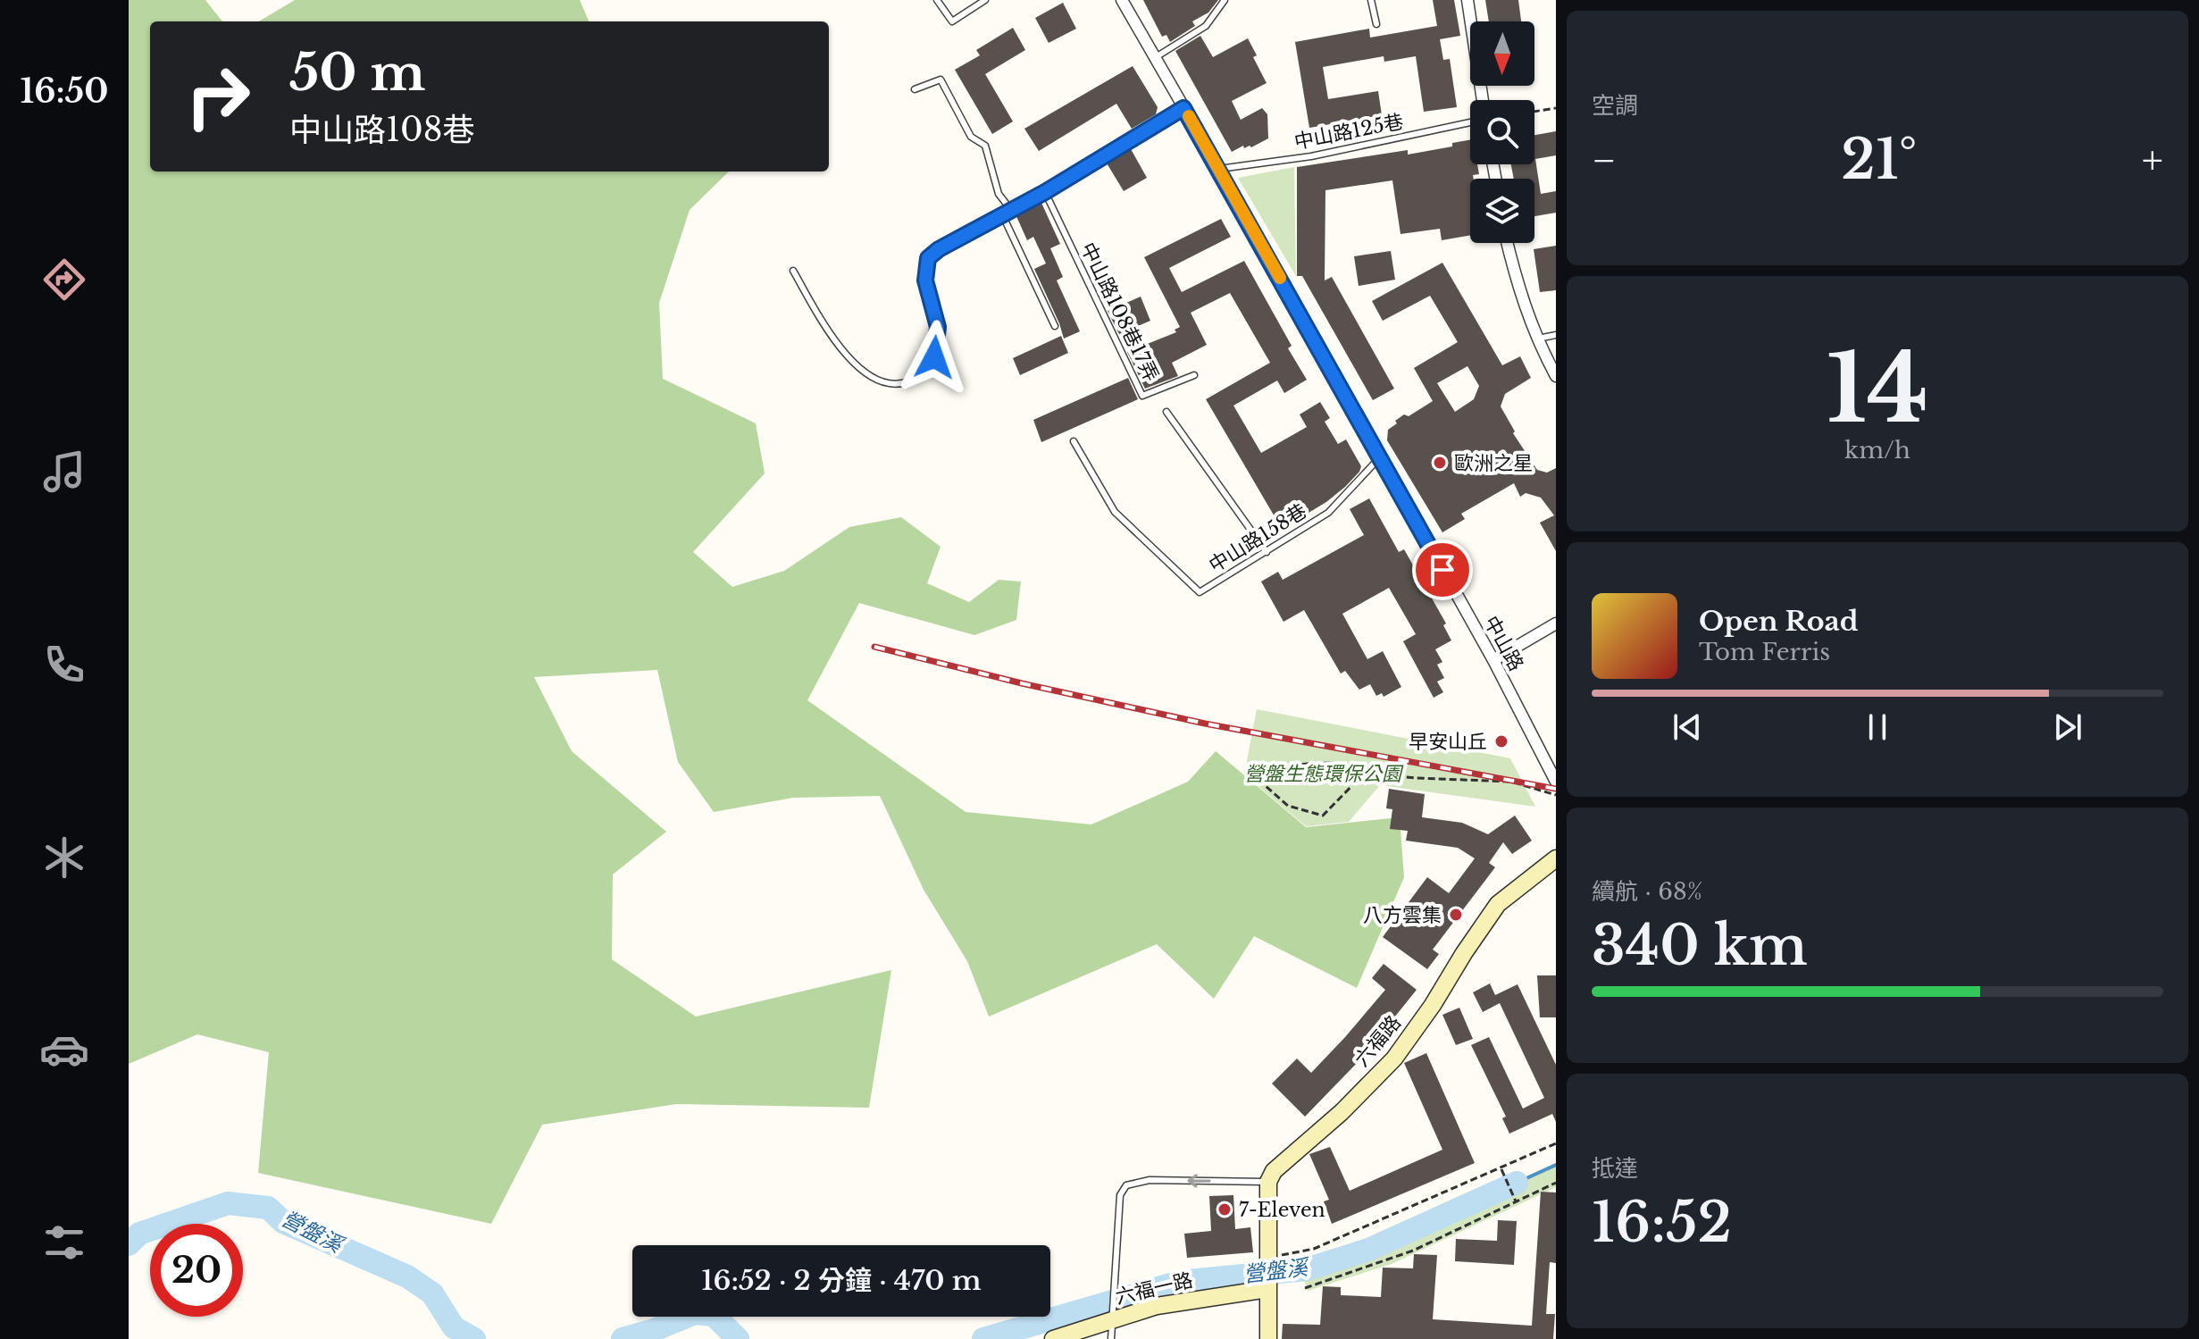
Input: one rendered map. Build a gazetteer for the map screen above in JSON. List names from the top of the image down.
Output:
{
  "streets": {
    "street": ["中山路", "六福路", "六福一路"],
    "lane": ["中山路125巷", "中山路108巷17弄", "中山路158巷"]
  },
  "crossings": [
    ["中山路125巷", "中山路"],
    ["中山路158巷", "中山路"]
  ],
  "water": ["營盤溪"],
  "parks": ["營盤生態環保公園"],
  "places": [
    "歐洲之星",
    "早安山丘",
    "八方雲集",
    "7-Eleven"
  ],
  "north": "bottom",
  "page": {
    "tabs": "16:50",
    "tile": [
      "空調",
      ["14", "km/h"],
      ["續航 · 68%", "340 km"],
      ["抵達", "16:52"]
    ],
    "turn": ["50 m", "中山路108巷"],
    "heat": ["−", "21°", "+"],
    "song": ["Open Road", "Tom Ferris"],
    "limit": "20",
    "trip": "16:52 · 2 分鐘 · 470 m"
  }
}
